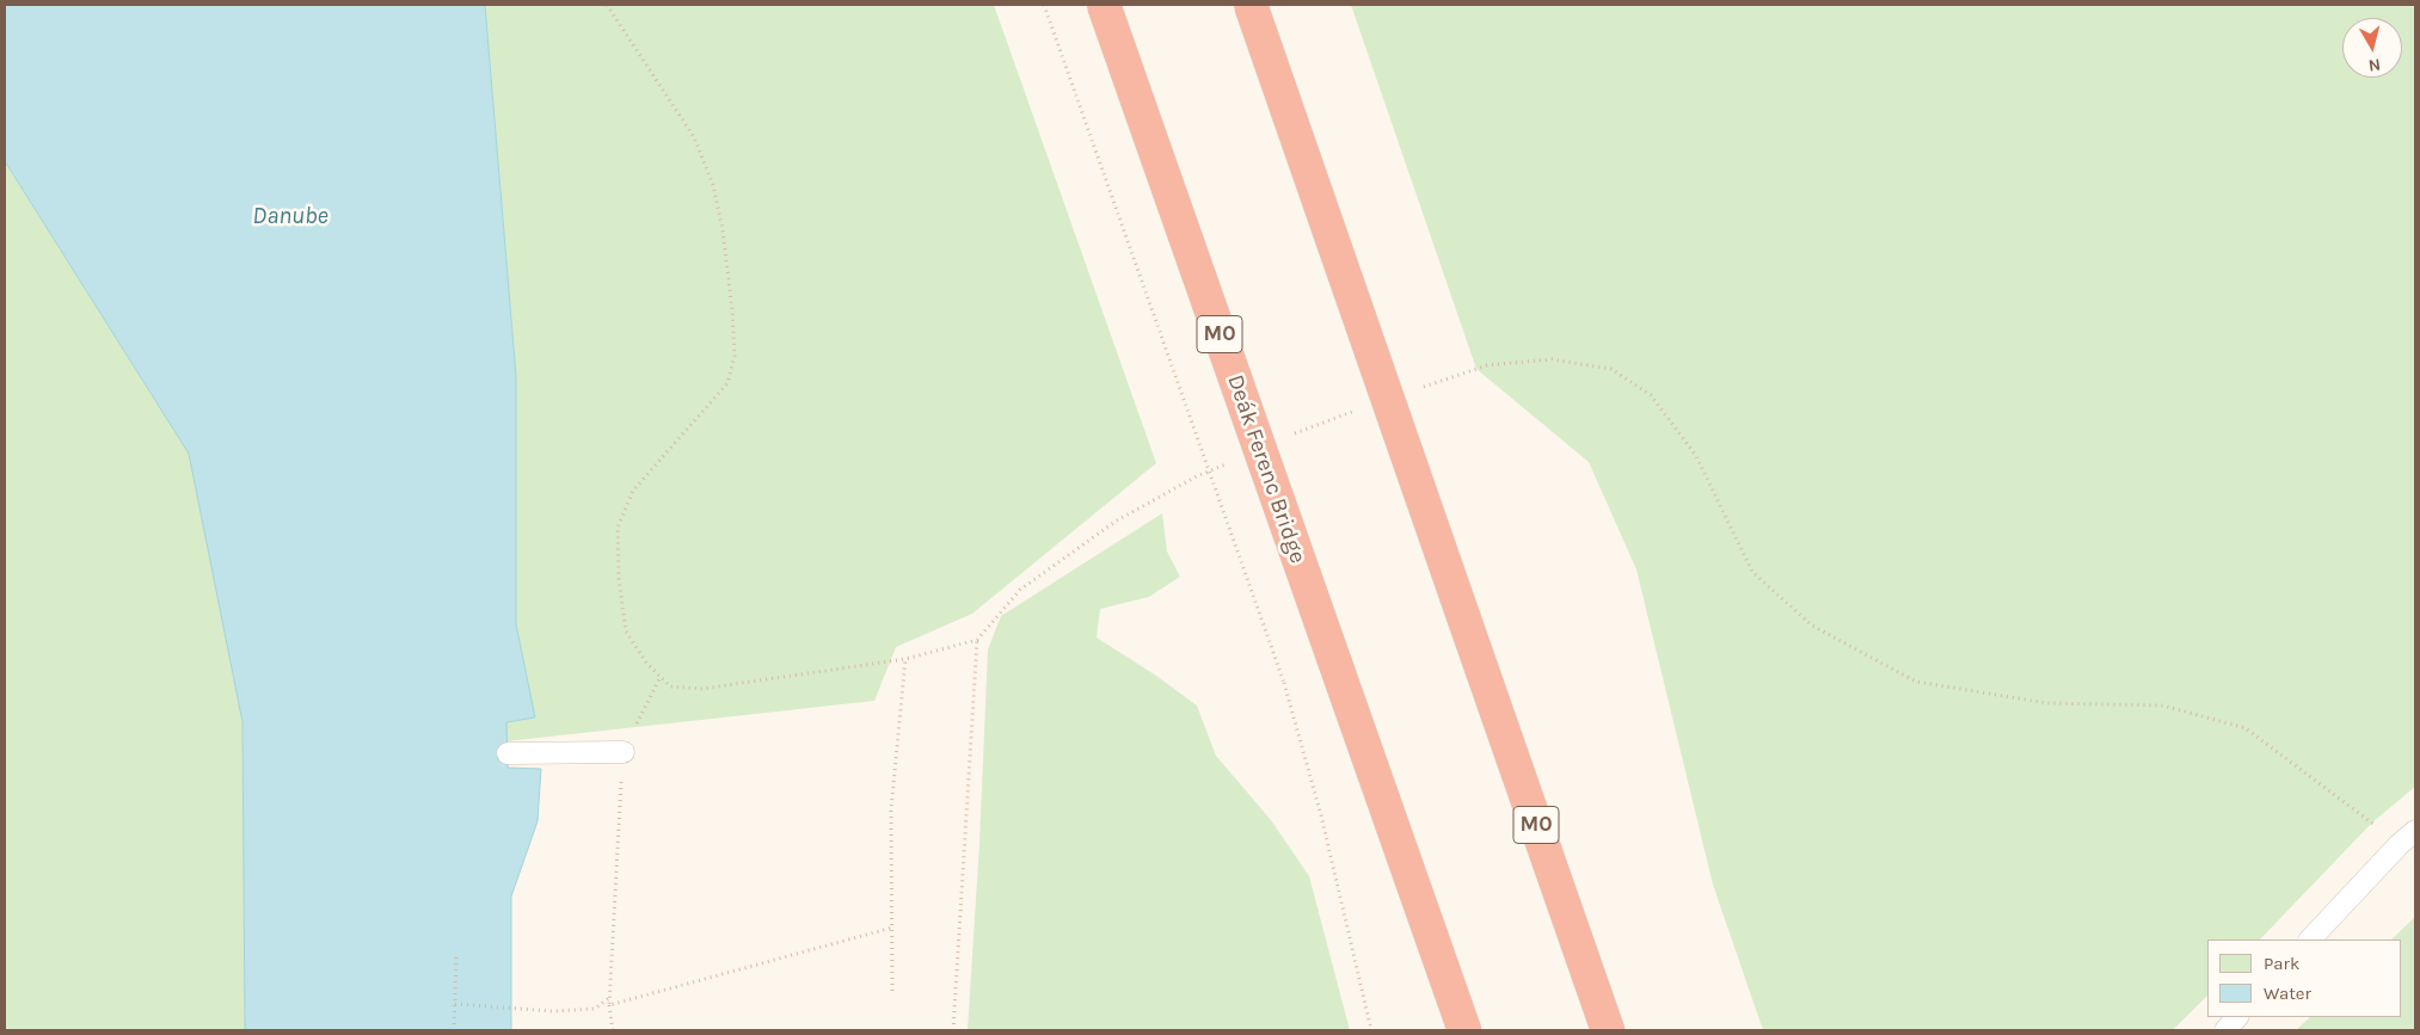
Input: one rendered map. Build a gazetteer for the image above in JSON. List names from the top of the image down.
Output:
{
  "streets": {
    "highway": ["M0", "Deák Ferenc Bridge"]
  },
  "water": ["Danube"],
  "legend": ["Park", "Water"],
  "north": "bottom"
}
